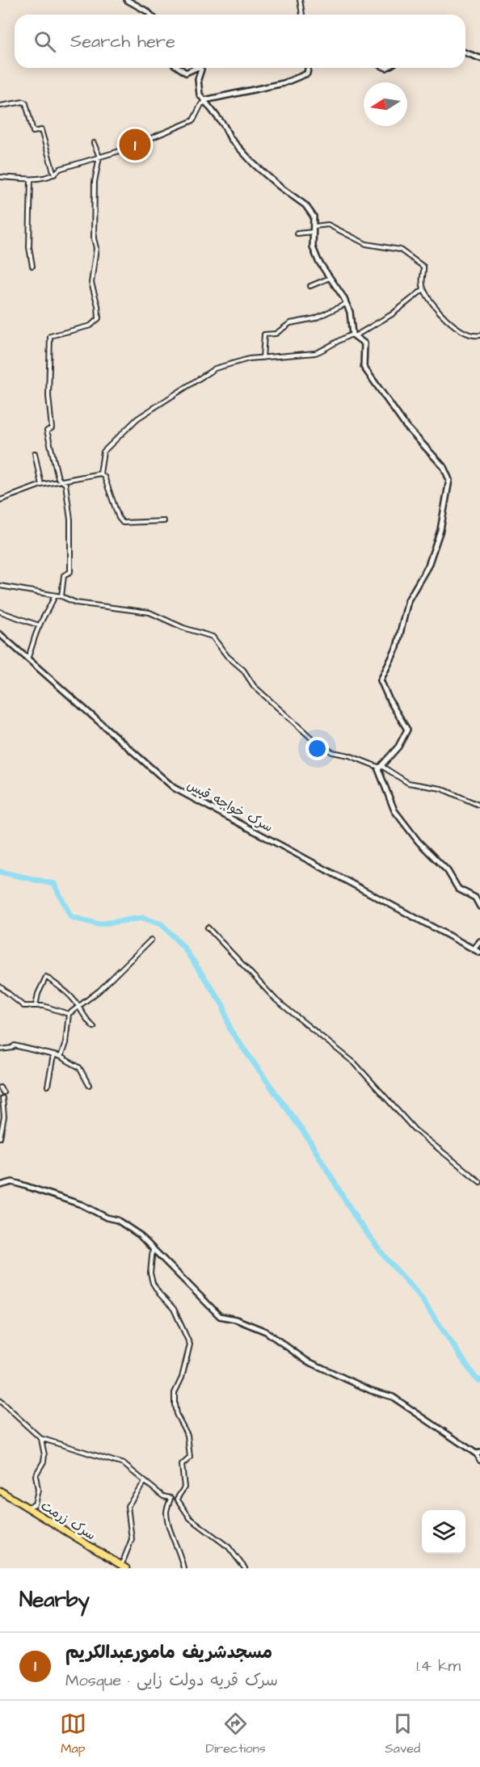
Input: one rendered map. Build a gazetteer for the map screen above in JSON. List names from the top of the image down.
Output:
{
  "streets": {
    "highway": ["سرک زرمت"],
    "street": ["سرک خواجه قیس"]
  },
  "north": "left",
  "page": {
    "search": "Search here",
    "pins": "1",
    "heading": "Nearby",
    "list": [
      {
        "mark": "1",
        "name": "مسجدشریف مامورعبدالکریم",
        "note": "Mosque · سرک قریه دولت زایی",
        "value": "1.4 km"
      }
    ],
    "nav": ["Map", "Directions", "Saved"]
  }
}
